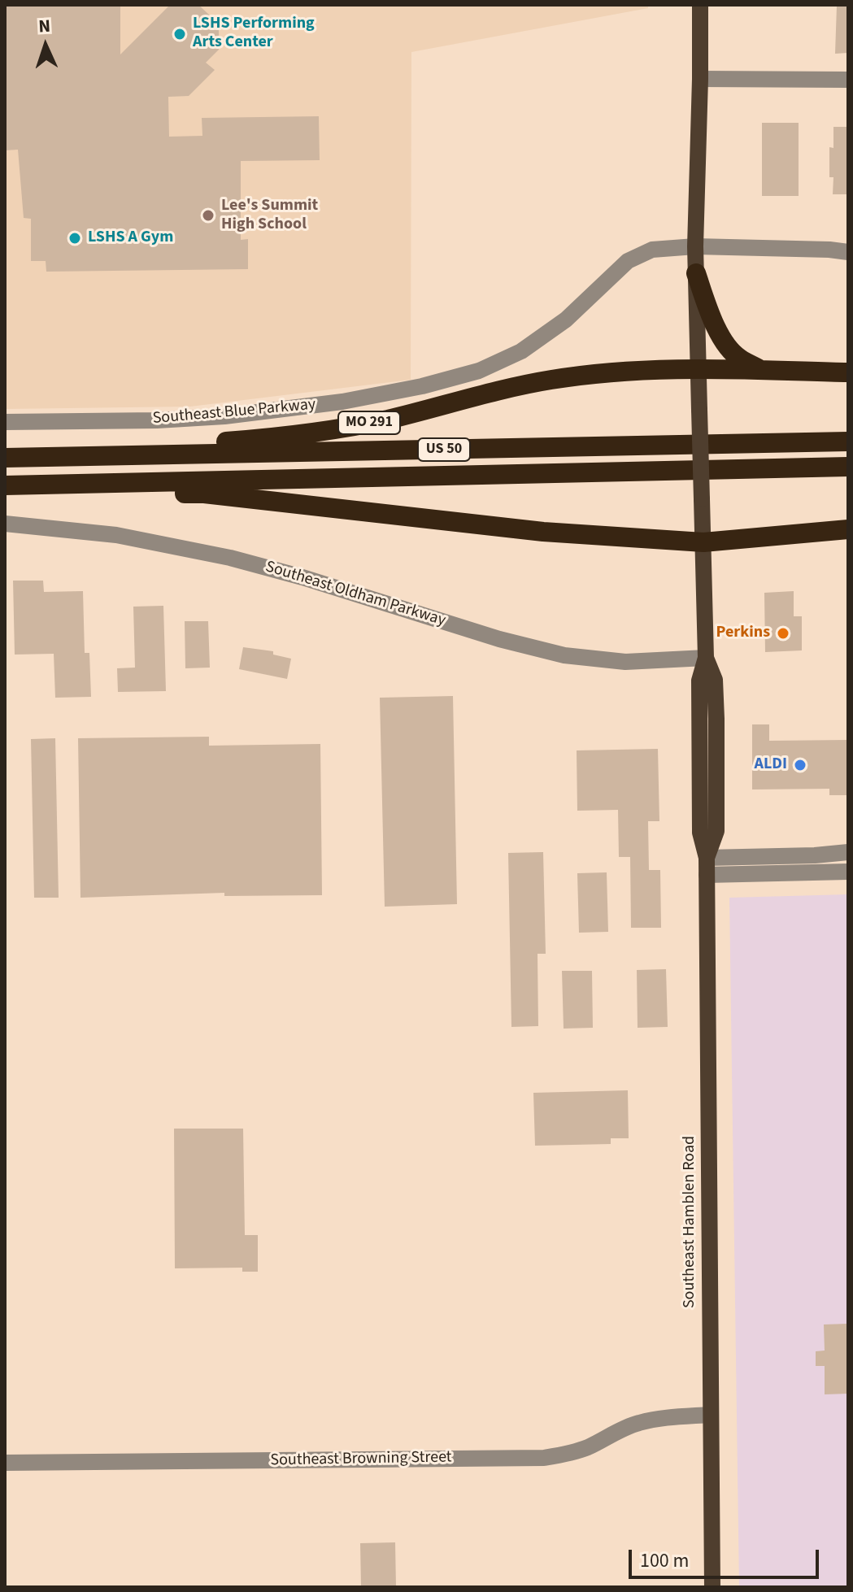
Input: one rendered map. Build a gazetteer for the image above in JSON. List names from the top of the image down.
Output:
{
  "streets": {
    "highway": ["MO 291", "US 50"],
    "main road": ["Southeast Hamblen Road"],
    "street": ["Southeast Blue Parkway", "Southeast Oldham Parkway", "Southeast Browning Street"]
  },
  "crossings": [
    ["Southeast Blue Parkway", "Southeast Hamblen Road"],
    ["MO 291", "US 50"],
    ["MO 291", "Southeast Hamblen Road"],
    ["Southeast Oldham Parkway", "Southeast Hamblen Road"],
    ["Southeast Hamblen Road", "Southeast Browning Street"]
  ],
  "places": [
    "LSHS Performing Arts Center",
    "Lee's Summit High School",
    "LSHS A Gym",
    "Perkins",
    "ALDI"
  ],
  "scale_bar": "100 m",
  "north": "top"
}
